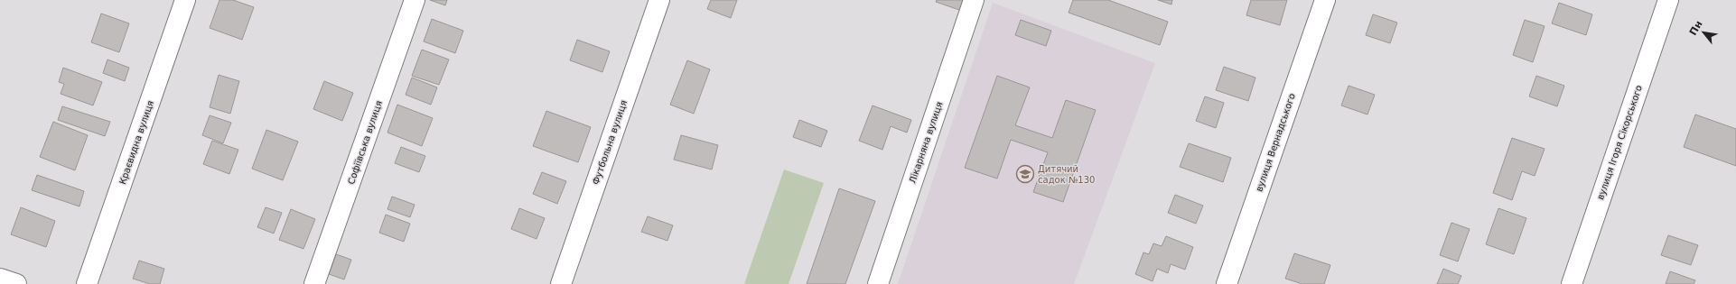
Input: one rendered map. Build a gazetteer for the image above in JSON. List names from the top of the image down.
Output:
{
  "streets": {
    "street": [
      "Краєвидна вулиця",
      "Софіївська вулиця",
      "Футбольна вулиця",
      "Лікарняна вулиця",
      "вулиця Вернадського",
      "вулиця Ігоря Сікорського"
    ]
  },
  "places": {
    "school or university": ["Дитячий садок №130"]
  },
  "north": "top left"
}
